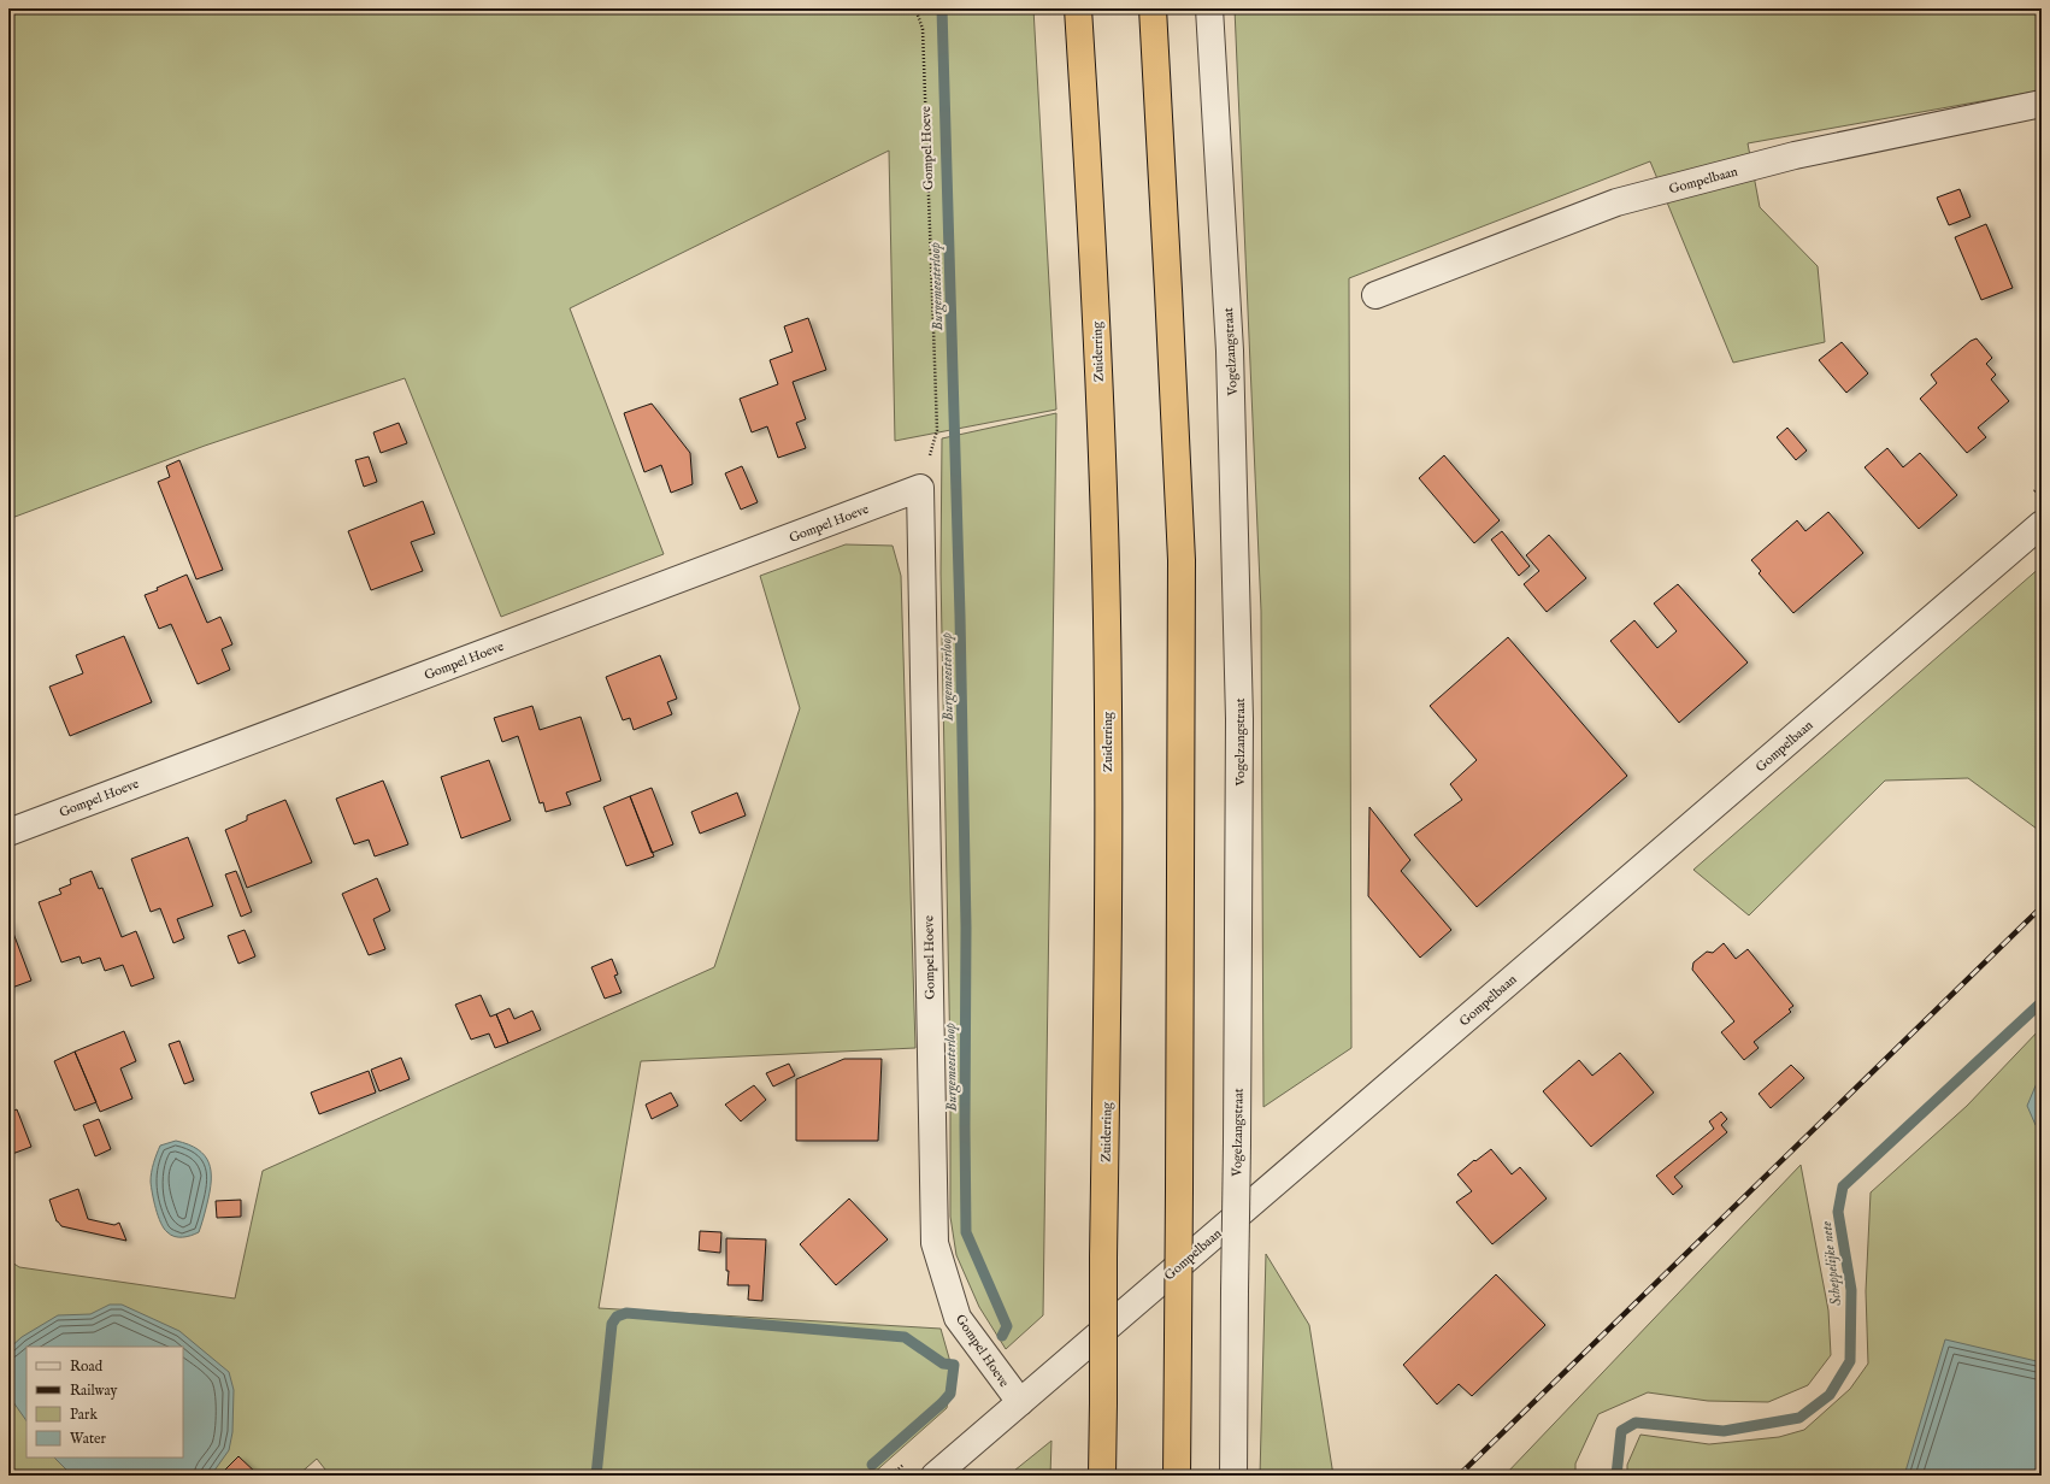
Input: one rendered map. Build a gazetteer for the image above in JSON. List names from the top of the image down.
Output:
{
  "streets": {
    "highway": ["Zuiderring"],
    "street": ["Gompel Hoeve", "Gompelbaan", "Vogelzangstraat"]
  },
  "crossings": [
    ["Gompel Hoeve", "Gompelbaan"]
  ],
  "water": ["Burgemeesterloop", "Scheppelijke nete"],
  "legend": [
    "Road",
    "Railway",
    "Park",
    "Water"
  ]
}
